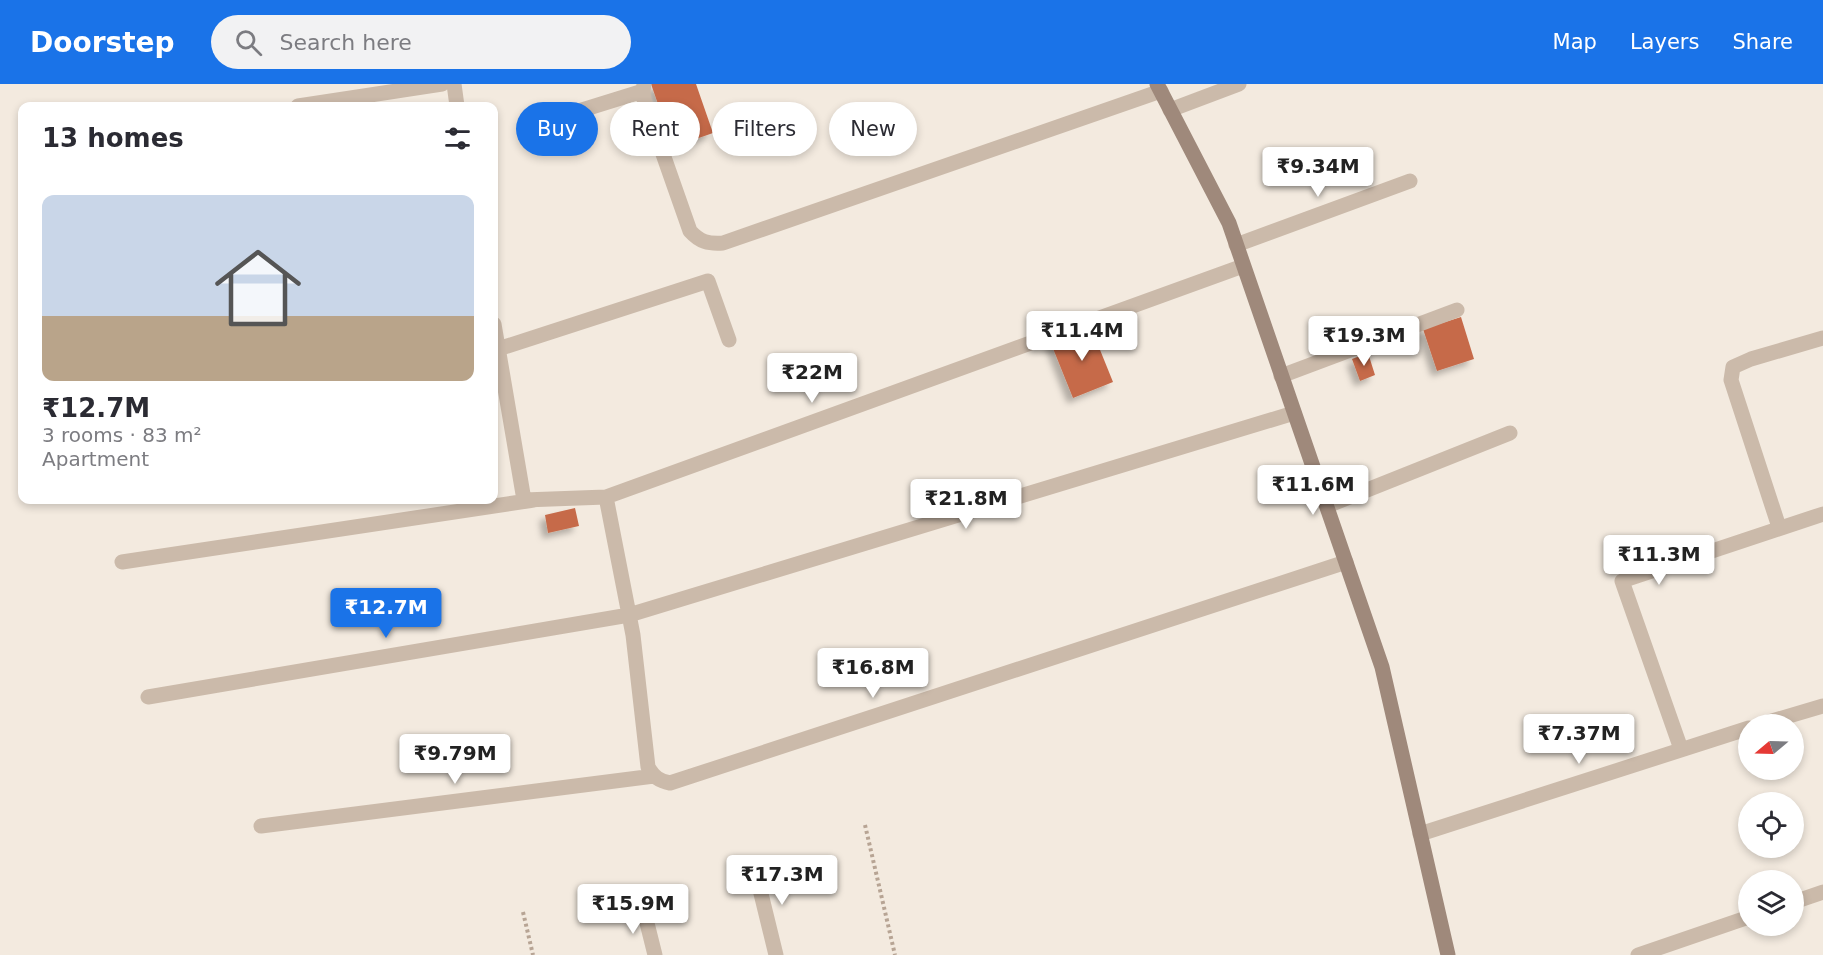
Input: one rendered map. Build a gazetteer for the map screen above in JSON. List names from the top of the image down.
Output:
{
  "north": "left",
  "page": {
    "header": "Doorstep",
    "search": "Search here",
    "nav": ["Map", "Layers", "Share"],
    "chip": [
      "Buy",
      "Rent",
      "Filters",
      "New"
    ],
    "heading": "13 homes",
    "price": [
      "₹9.34M",
      "₹11.4M",
      "₹19.3M",
      "₹22M",
      "₹11.6M",
      "₹21.8M",
      "₹11.3M",
      "₹12.7M",
      "₹16.8M",
      "₹7.37M",
      "₹9.79M",
      "₹17.3M",
      "₹15.9M"
    ],
    "list": [
      {
        "name": "₹12.7M",
        "note": "3 rooms · 83 m² · Apartment"
      }
    ]
  }
}
